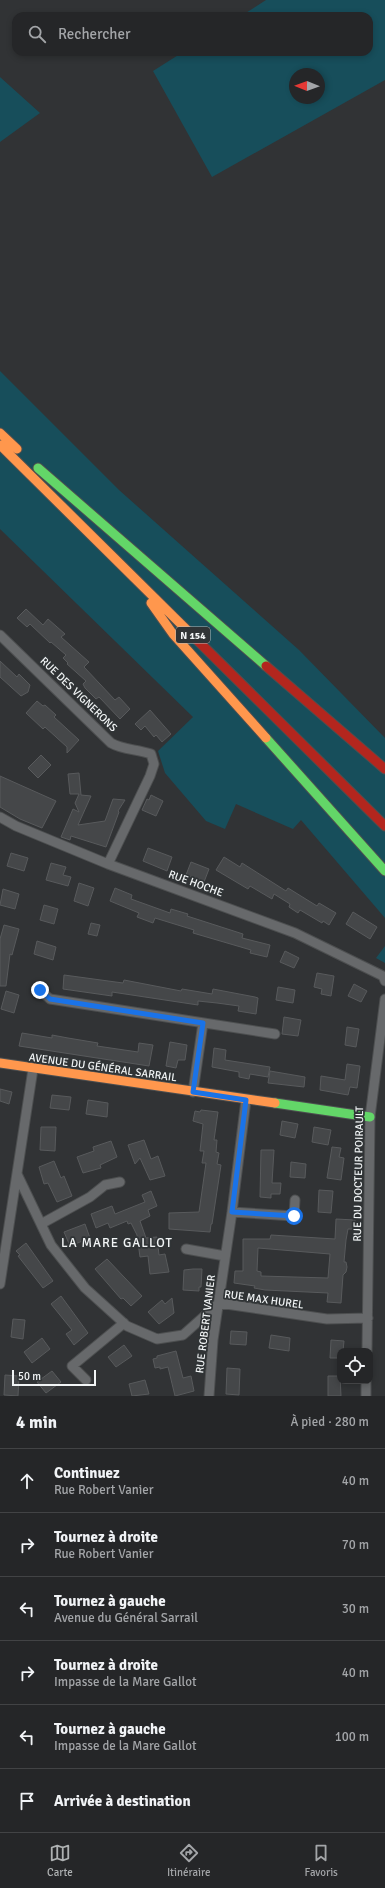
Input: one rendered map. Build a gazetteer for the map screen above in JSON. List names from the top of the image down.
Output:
{
  "streets": {
    "main road": ["N 154", "AVENUE DU GÉNÉRAL SARRAIL"],
    "street": [
      "RUE DES VIGNERONS",
      "RUE HOCHE",
      "RUE DU DOCTEUR POIRAULT",
      "RUE MAX HUREL",
      "RUE ROBERT VANIER"
    ]
  },
  "crossings": [
    ["RUE DES VIGNERONS", "RUE HOCHE"],
    ["AVENUE DU GÉNÉRAL SARRAIL", "RUE DU DOCTEUR POIRAULT"],
    ["AVENUE DU GÉNÉRAL SARRAIL", "RUE ROBERT VANIER"],
    ["RUE DU DOCTEUR POIRAULT", "RUE MAX HUREL"],
    ["RUE MAX HUREL", "RUE ROBERT VANIER"]
  ],
  "districts": ["LA MARE GALLOT"],
  "scale_bar": "50 m",
  "north": "left",
  "page": {
    "search": "Rechercher",
    "scale": "50 m",
    "heading": ["4 min", "À pied · 280 m"],
    "list": [
      ["Continuez", "Rue Robert Vanier", "40 m"],
      ["Tournez à droite", "Rue Robert Vanier", "70 m"],
      ["Tournez à gauche", "Avenue du Général Sarrail", "30 m"],
      ["Tournez à droite", "Impasse de la Mare Gallot", "40 m"],
      ["Tournez à gauche", "Impasse de la Mare Gallot", "100 m"],
      "Arrivée à destination"
    ],
    "nav": ["Carte", "Itinéraire", "Favoris"]
  }
}
